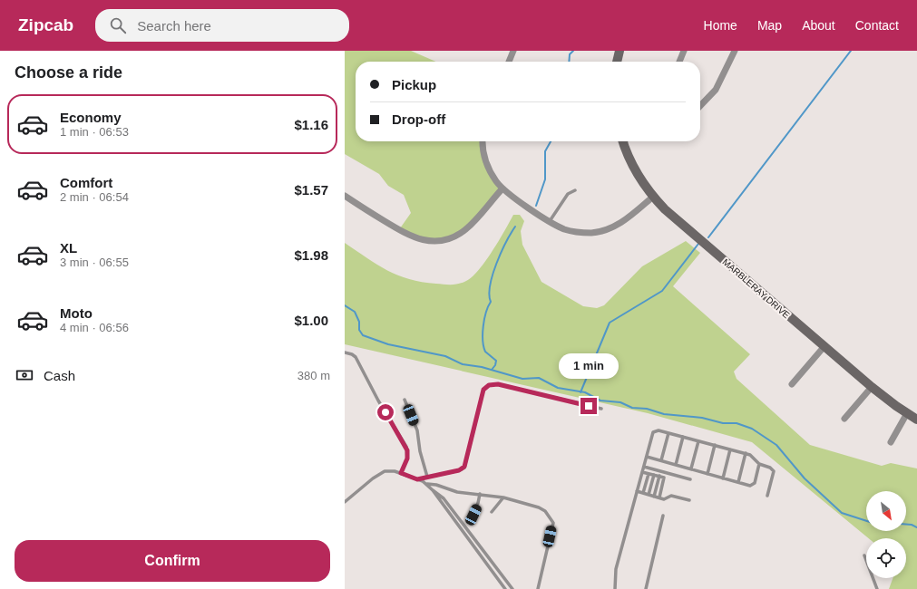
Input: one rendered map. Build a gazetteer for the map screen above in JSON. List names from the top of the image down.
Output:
{
  "streets": {
    "street": ["MARBLERAY DRIVE"]
  },
  "north": "bottom right",
  "page": {
    "header": "Zipcab",
    "search": "Search here",
    "nav": [
      "Home",
      "Map",
      "About",
      "Contact"
    ],
    "heading": "Choose a ride",
    "banner": ["Pickup", "Drop-off"],
    "list": [
      {
        "name": "Economy",
        "note": "1 min · 06:53",
        "value": "$1.16"
      },
      {
        "name": "Comfort",
        "note": "2 min · 06:54",
        "value": "$1.57"
      },
      {
        "name": "XL",
        "note": "3 min · 06:55",
        "value": "$1.98"
      },
      {
        "name": "Moto",
        "note": "4 min · 06:56",
        "value": "$1.00"
      }
    ],
    "bubble": "1 min",
    "pay": ["Cash", "380 m"],
    "buttons": "Confirm"
  }
}
